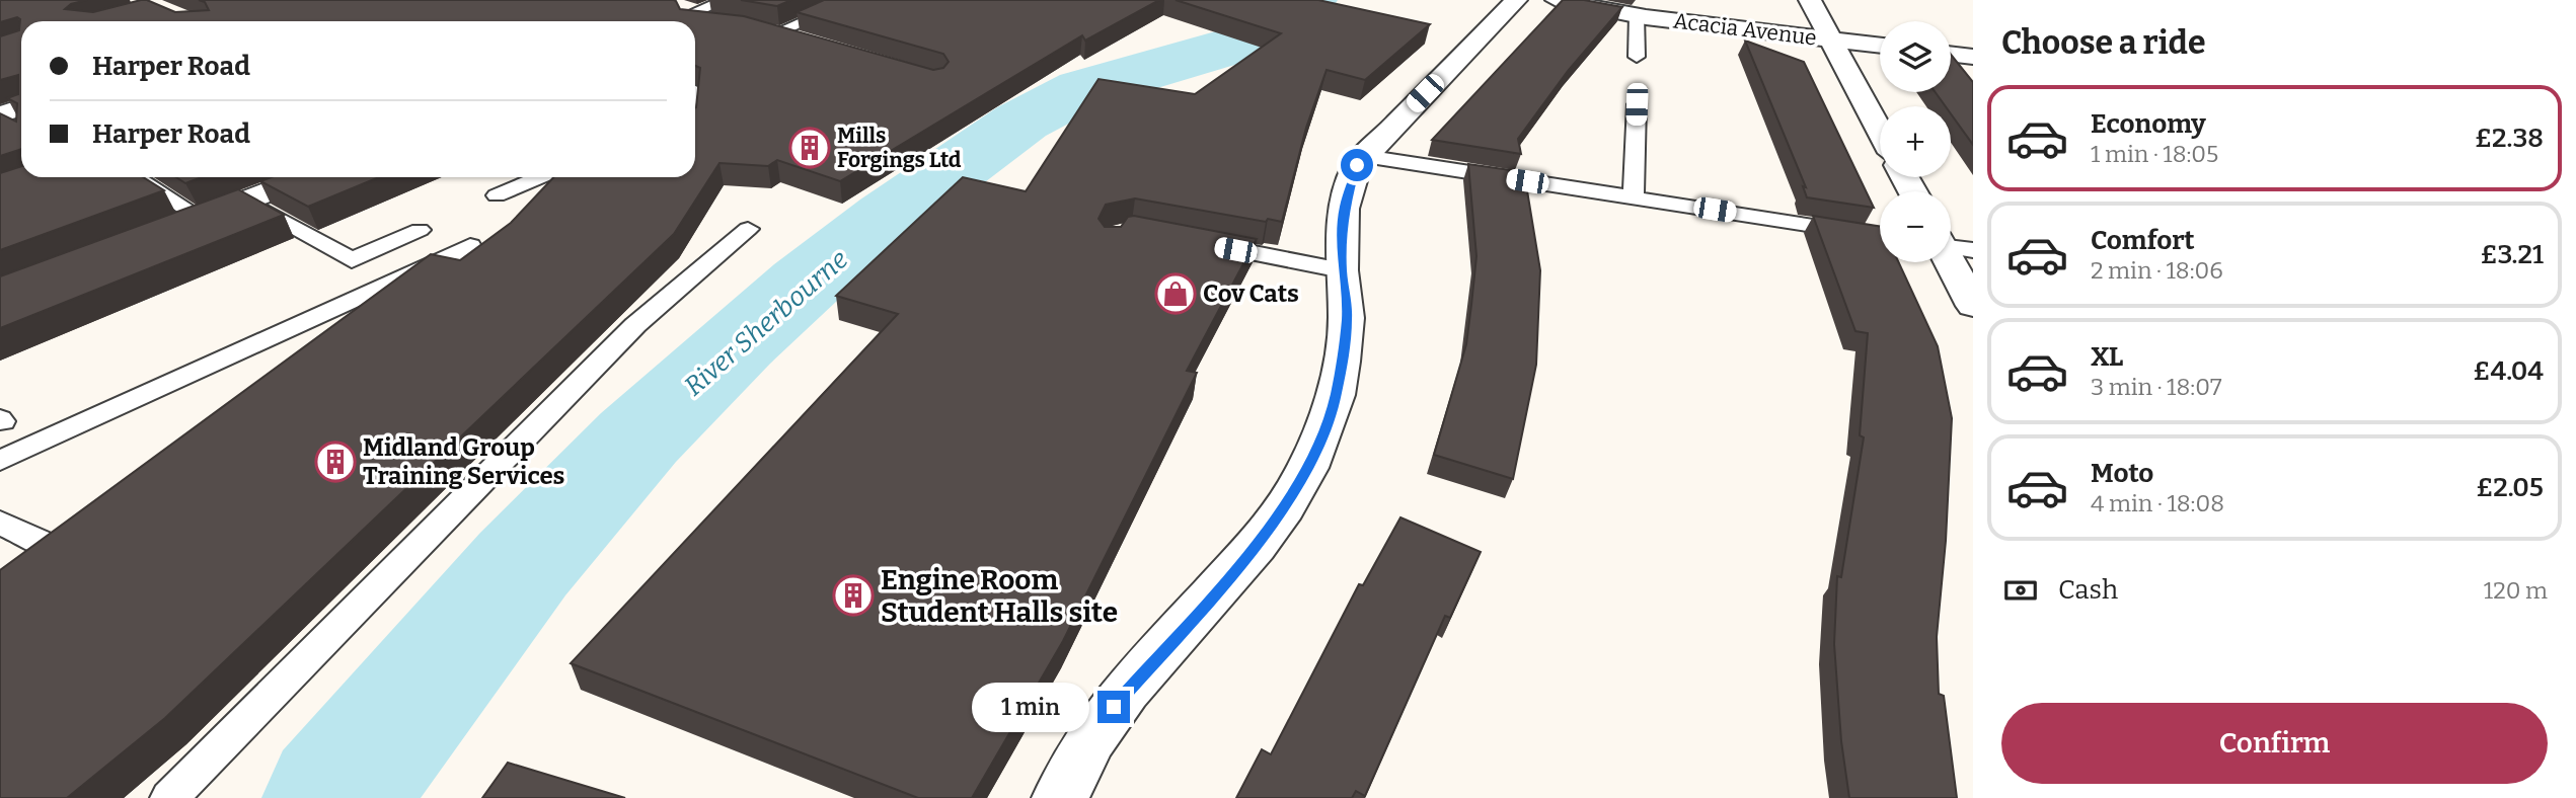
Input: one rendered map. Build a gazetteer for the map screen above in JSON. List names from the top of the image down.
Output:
{
  "streets": {
    "street": ["Acacia Avenue"]
  },
  "water": ["River Sherbourne"],
  "places": {
    "building": ["Mills Forgings Ltd", "Midland Group Training Services", "Engine Room Student Halls site"],
    "shop": ["Cov Cats"]
  },
  "page": {
    "heading": "Choose a ride",
    "map_buttons": ["+", "−"],
    "banner": ["Harper Road", "Harper Road"],
    "list": [
      {
        "name": "Economy",
        "note": "1 min · 18:05",
        "value": "£2.38"
      },
      {
        "name": "Comfort",
        "note": "2 min · 18:06",
        "value": "£3.21"
      },
      {
        "name": "XL",
        "note": "3 min · 18:07",
        "value": "£4.04"
      },
      {
        "name": "Moto",
        "note": "4 min · 18:08",
        "value": "£2.05"
      }
    ],
    "pay": ["Cash", "120 m"],
    "bubble": "1 min",
    "buttons": "Confirm"
  }
}
